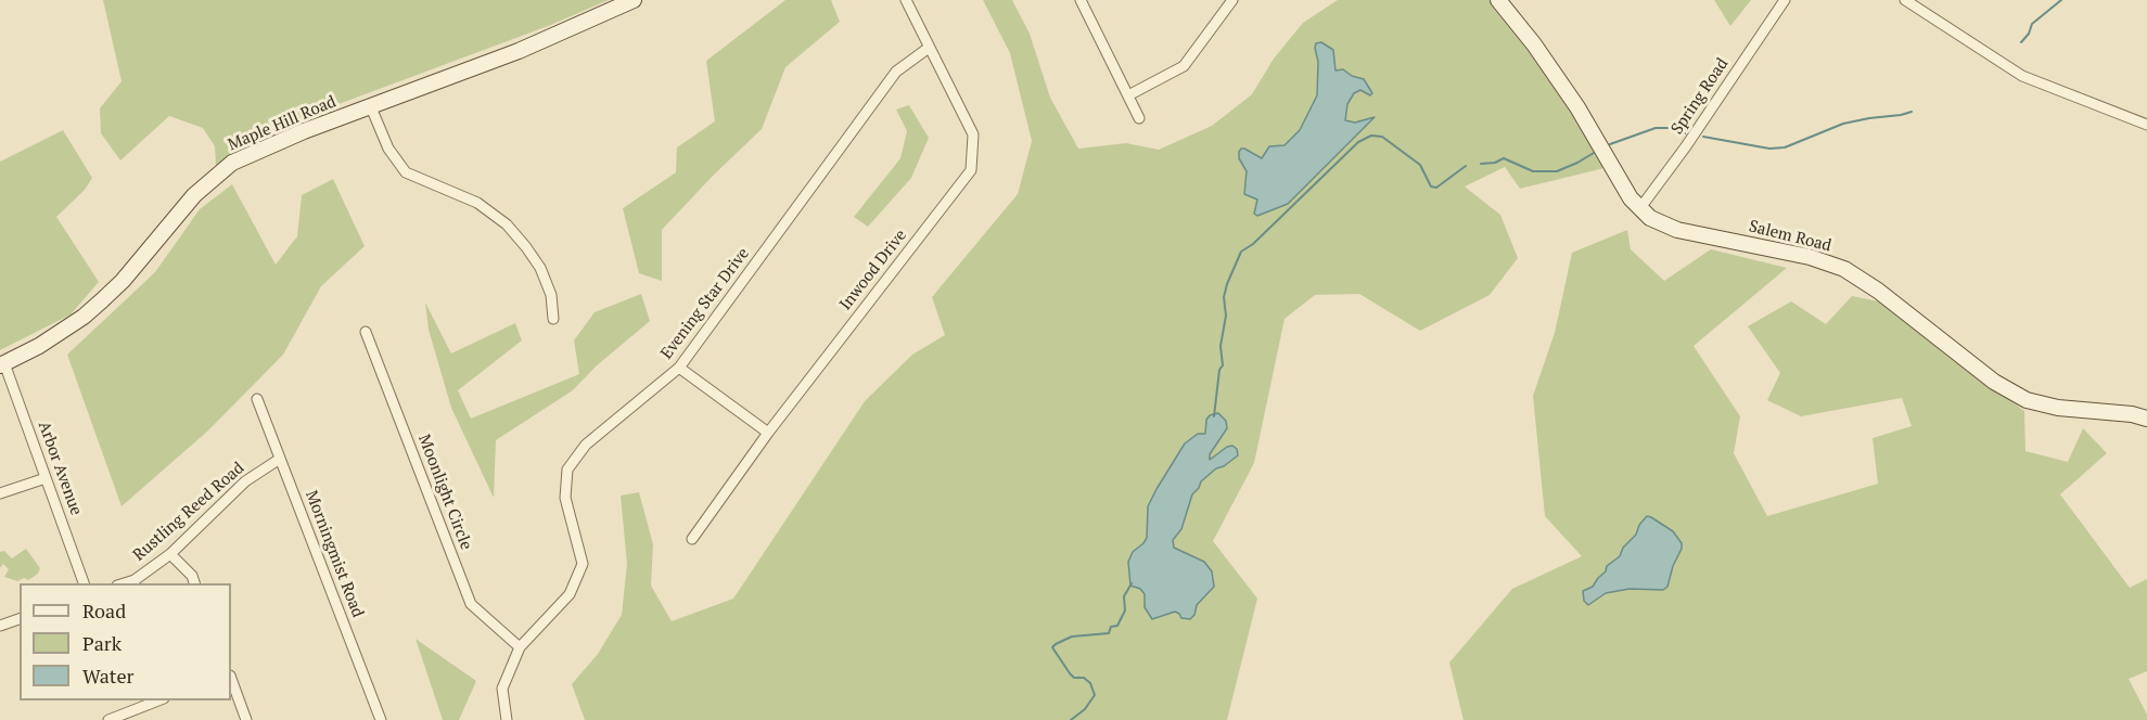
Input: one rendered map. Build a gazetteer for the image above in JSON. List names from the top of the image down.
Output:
{
  "streets": {
    "street": [
      "Spring Road",
      "Maple Hill Road",
      "Salem Road",
      "Inwood Drive",
      "Evening Star Drive",
      "Arbor Avenue",
      "Moonlight Circle",
      "Rustling Reed Road",
      "Morningmist Road"
    ]
  },
  "crossings": [
    ["Spring Road", "Salem Road"],
    ["Maple Hill Road", "Arbor Avenue"],
    ["Inwood Drive", "Evening Star Drive"],
    ["Evening Star Drive", "Moonlight Circle"],
    ["Rustling Reed Road", "Morningmist Road"]
  ],
  "legend": ["Road", "Park", "Water"]
}
